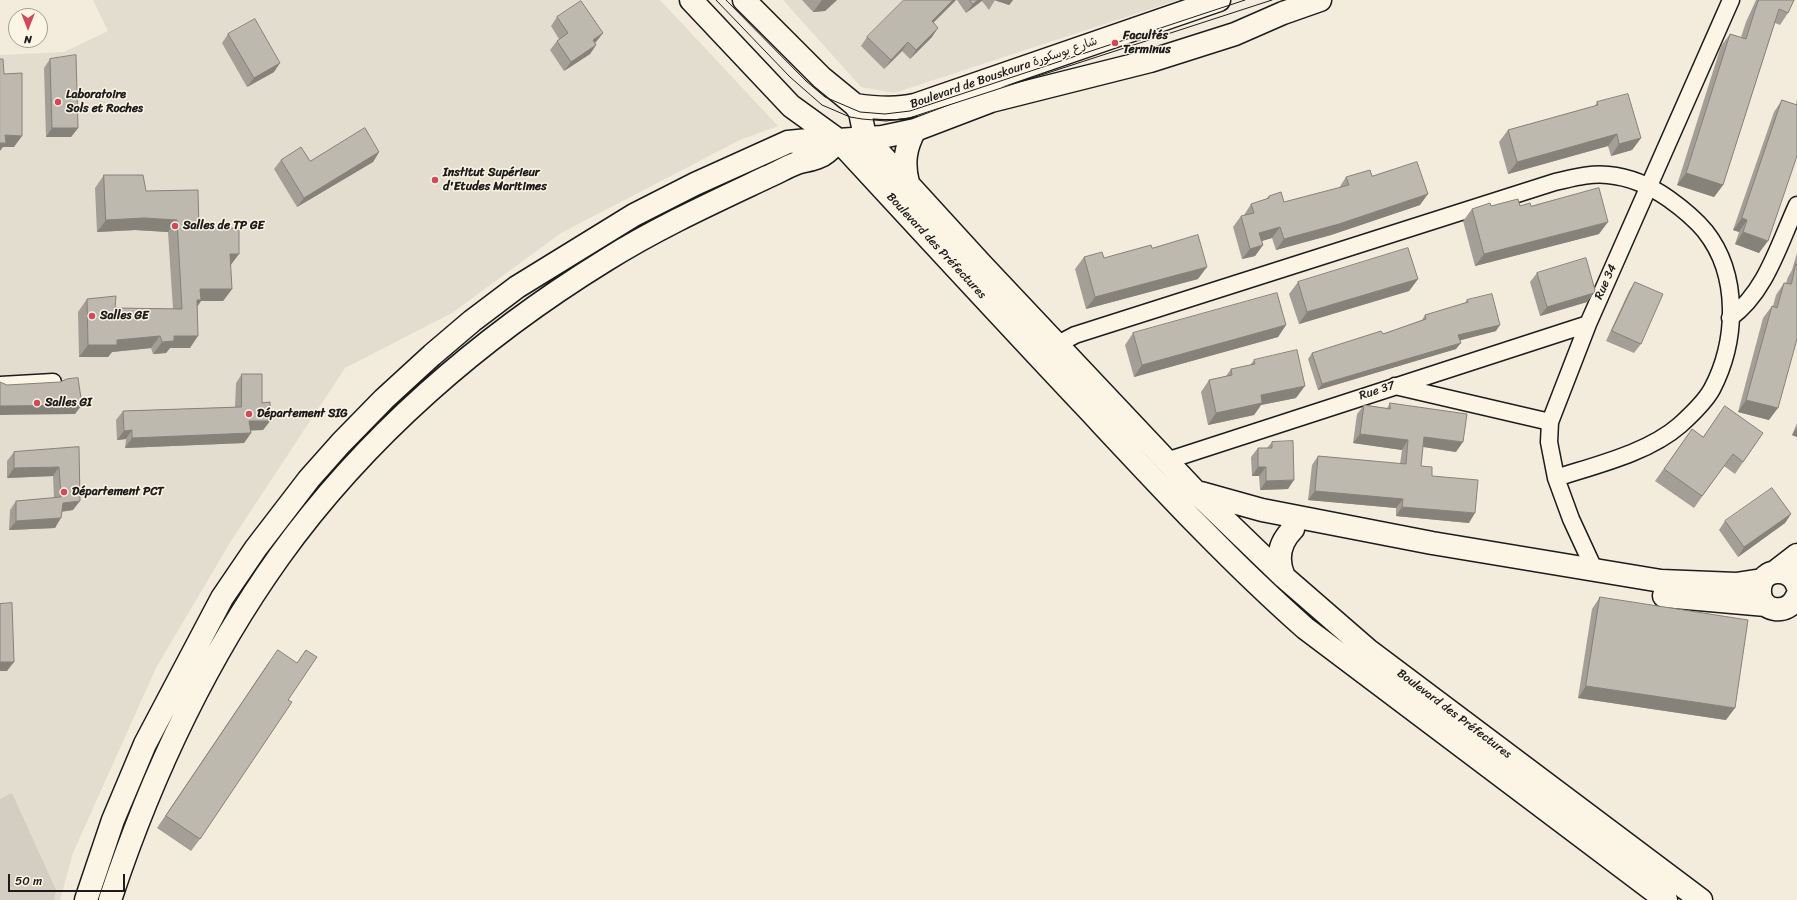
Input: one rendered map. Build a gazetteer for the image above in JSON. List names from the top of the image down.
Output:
{
  "streets": {
    "street": [
      "Boulevard de Bouskoura شارع بوسكورة",
      "Boulevard des Préfectures",
      "Rue 34",
      "Rue 37"
    ]
  },
  "crossings": [
    ["Boulevard de Bouskoura شارع بوسكورة", "Boulevard des Préfectures"],
    ["Boulevard des Préfectures", "Rue 37"],
    ["Rue 34", "Rue 37"]
  ],
  "places": [
    "Facultés Terminus",
    "Laboratoire Sols et Roches",
    "Institut Supérieur d'Etudes Maritimes",
    "Salles de TP GE",
    "Salles GE",
    "Salles GI",
    "Département SIG",
    "Département PCT"
  ],
  "scale_bar": "50 m",
  "north": "bottom"
}
